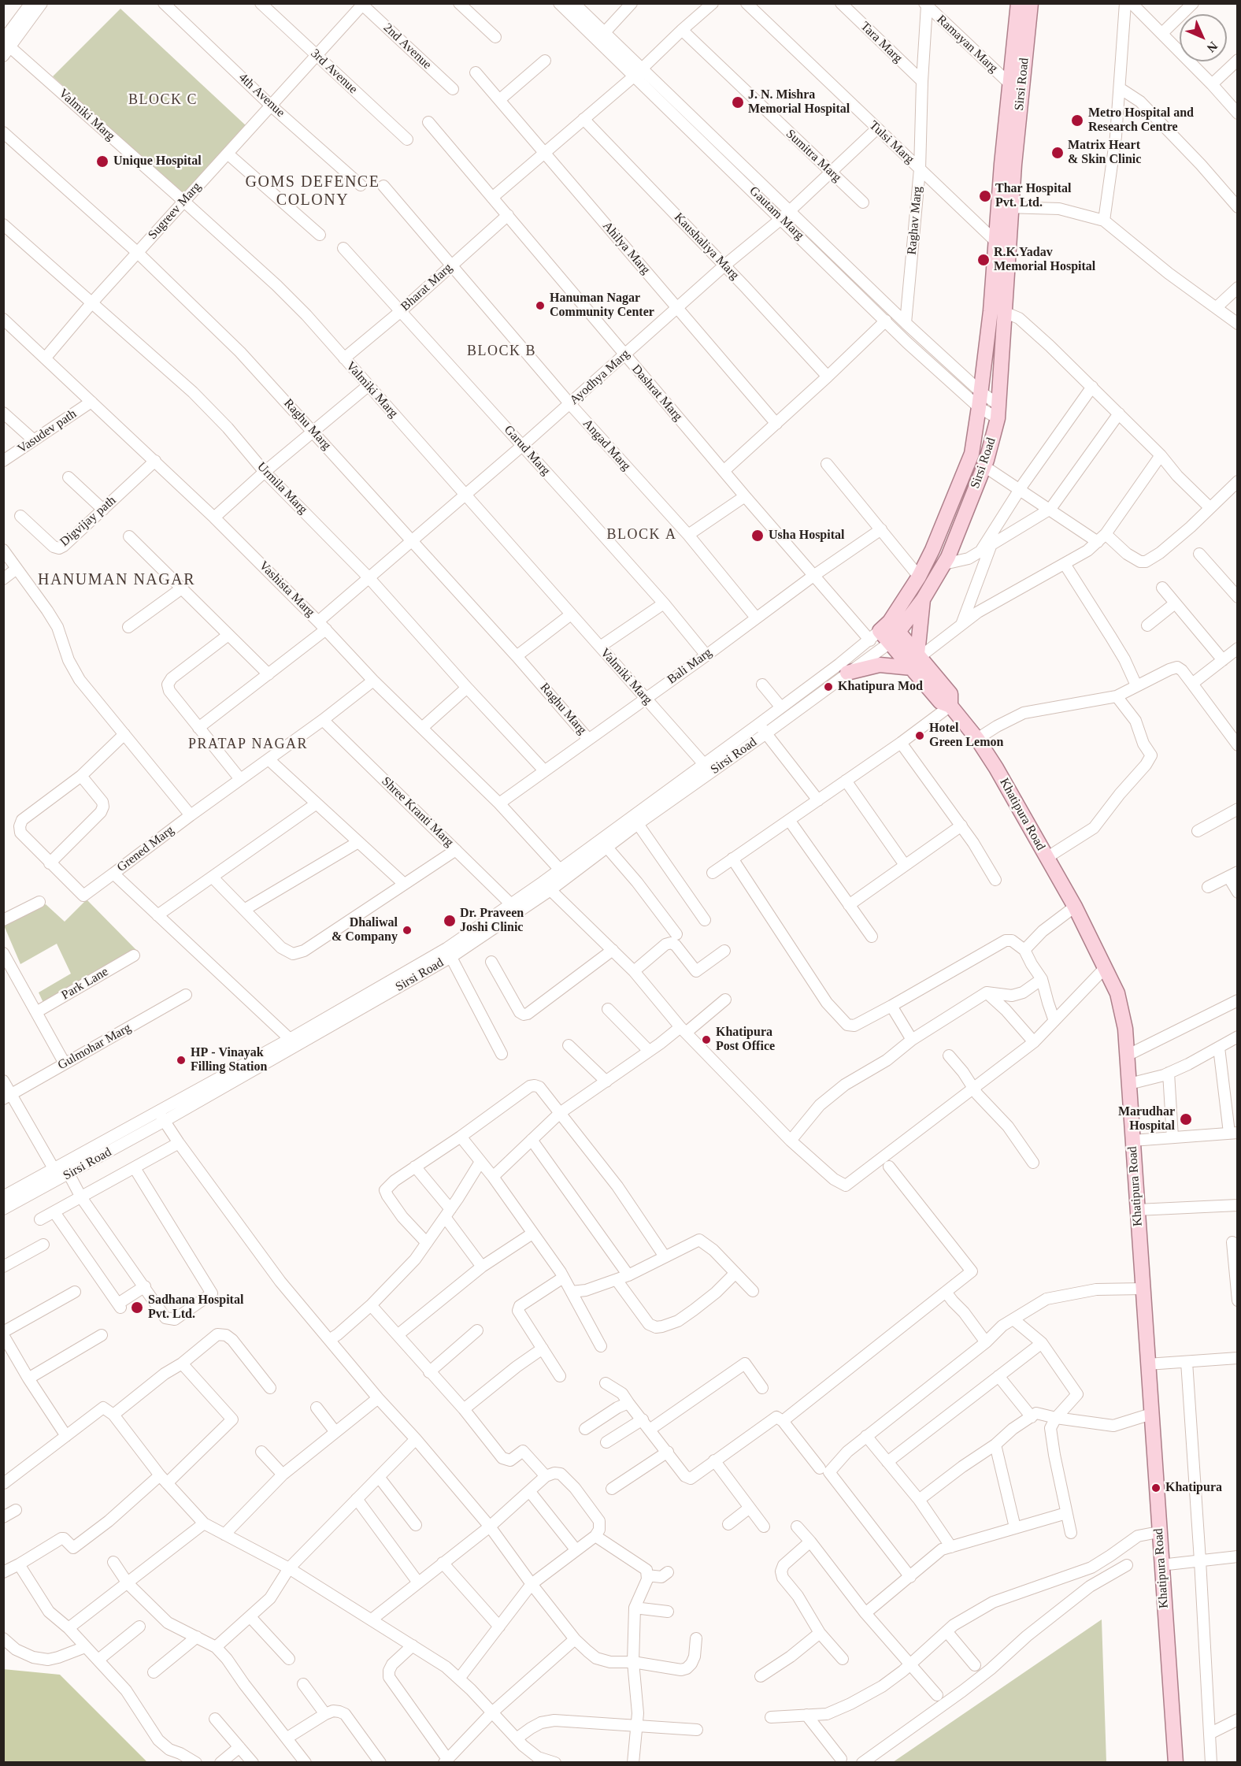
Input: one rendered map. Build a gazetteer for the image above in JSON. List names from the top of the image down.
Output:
{
  "streets": {
    "main road": ["Sirsi Road", "Khatipura Road"],
    "street": [
      "Tara Marg",
      "Ramayan Marg",
      "2nd Avenue",
      "3rd Avenue",
      "4th Avenue",
      "Valmiki Marg",
      "Tulsi Marg",
      "Sumitra Marg",
      "Sugreev Marg",
      "Gautam Marg",
      "Raghav Marg",
      "Kaushaliya Marg",
      "Ahilya Marg",
      "Bharat Marg",
      "Ayodhya Marg",
      "Dashrat Marg",
      "Raghu Marg",
      "Vasudev path",
      "Angad Marg",
      "Garud Marg",
      "Urmila Marg",
      "Digvijay path",
      "Vashista Marg",
      "Bali Marg",
      "Shree Kranti Marg",
      "Grened Marg",
      "Park Lane",
      "Gulmohar Marg"
    ]
  },
  "crossings": [
    ["Tara Marg", "Raghav Marg"],
    ["Ramayan Marg", "Sirsi Road"],
    ["Ramayan Marg", "Raghav Marg"],
    ["2nd Avenue", "Sugreev Marg"],
    ["3rd Avenue", "Sugreev Marg"],
    ["Sirsi Road", "Valmiki Marg"],
    ["Sirsi Road", "Tulsi Marg"],
    ["Sirsi Road", "Gautam Marg"],
    ["Sirsi Road", "Dashrat Marg"],
    ["Sirsi Road", "Vashista Marg"],
    ["Sirsi Road", "Shree Kranti Marg"],
    ["Sirsi Road", "Khatipura Road"],
    ["Sirsi Road", "Grened Marg"],
    ["4th Avenue", "Sugreev Marg"],
    ["Valmiki Marg", "Sugreev Marg"],
    ["Valmiki Marg", "Bharat Marg"],
    ["Valmiki Marg", "Ayodhya Marg"],
    ["Valmiki Marg", "Bali Marg"],
    ["Tulsi Marg", "Raghav Marg"],
    ["Tulsi Marg", "Ayodhya Marg"],
    ["Sumitra Marg", "Ayodhya Marg"],
    ["Sugreev Marg", "Raghu Marg"],
    ["Sugreev Marg", "Urmila Marg"],
    ["Sugreev Marg", "Vashista Marg"],
    ["Gautam Marg", "Raghav Marg"],
    ["Gautam Marg", "Ayodhya Marg"],
    ["Kaushaliya Marg", "Ayodhya Marg"],
    ["Ahilya Marg", "Ayodhya Marg"],
    ["Bharat Marg", "Dashrat Marg"],
    ["Bharat Marg", "Angad Marg"],
    ["Bharat Marg", "Garud Marg"],
    ["Ayodhya Marg", "Dashrat Marg"],
    ["Ayodhya Marg", "Raghu Marg"],
    ["Ayodhya Marg", "Angad Marg"],
    ["Ayodhya Marg", "Garud Marg"],
    ["Ayodhya Marg", "Urmila Marg"],
    ["Ayodhya Marg", "Vashista Marg"],
    ["Dashrat Marg", "Bali Marg"],
    ["Dashrat Marg", "Khatipura Road"],
    ["Raghu Marg", "Bali Marg"],
    ["Vasudev path", "Vashista Marg"],
    ["Angad Marg", "Bali Marg"],
    ["Garud Marg", "Bali Marg"],
    ["Urmila Marg", "Bali Marg"],
    ["Digvijay path", "Vashista Marg"],
    ["Vashista Marg", "Bali Marg"],
    ["Vashista Marg", "Grened Marg"],
    ["Shree Kranti Marg", "Grened Marg"]
  ],
  "districts": [
    "BLOCK C",
    "GOMS DEFENCE COLONY",
    "BLOCK B",
    "BLOCK A",
    "HANUMAN NAGAR",
    "PRATAP NAGAR"
  ],
  "places": [
    "J. N. Mishra Memorial Hospital",
    "Metro Hospital and Research Centre",
    "Matrix Heart & Skin Clinic",
    "Unique Hospital",
    "Thar Hospital Pvt. Ltd.",
    "R.K.Yadav Memorial Hospital",
    "Hanuman Nagar Community Center",
    "Usha Hospital",
    "Khatipura Mod",
    "Hotel Green Lemon",
    "Dr. Praveen Joshi Clinic",
    "Dhaliwal & Company",
    "Khatipura Post Office",
    "HP - Vinayak Filling Station",
    "Marudhar Hospital",
    "Sadhana Hospital Pvt. Ltd.",
    "Khatipura"
  ],
  "north": "bottom right"
}
